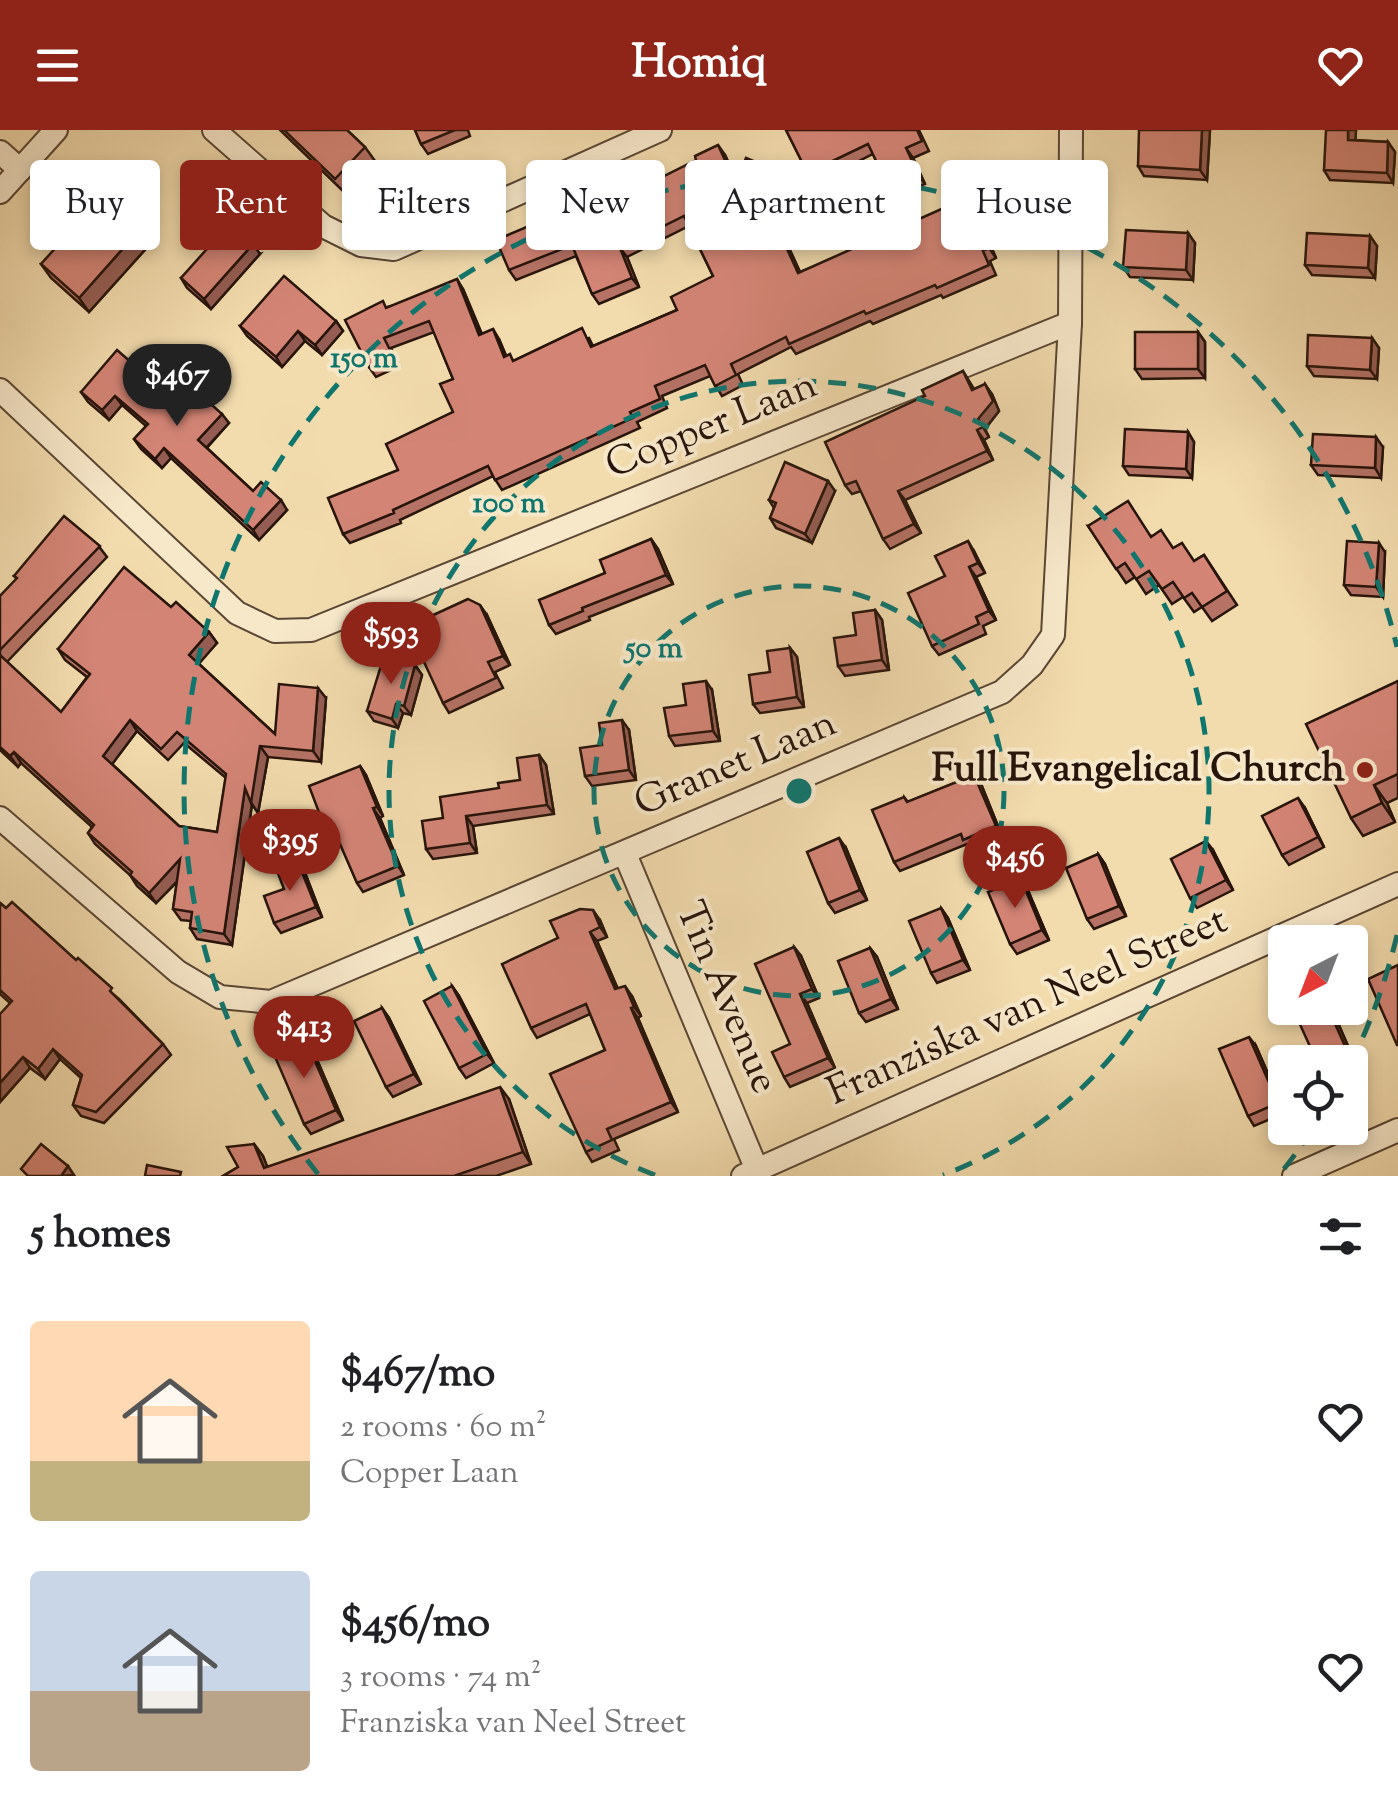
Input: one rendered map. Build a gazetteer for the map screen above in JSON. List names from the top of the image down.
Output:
{
  "streets": {
    "street": [
      "Copper Laan",
      "Granet Laan",
      "Tin Avenue",
      "Franziska van Neel Street"
    ]
  },
  "crossings": [
    ["Copper Laan", "Granet Laan"],
    ["Granet Laan", "Tin Avenue"],
    ["Tin Avenue", "Franziska van Neel Street"]
  ],
  "places": ["Full Evangelical Church"],
  "north": "bottom left",
  "page": {
    "header": "Homiq",
    "chip": [
      "Buy",
      "Rent",
      "Filters",
      "New",
      "Apartment",
      "House"
    ],
    "price": [
      "$467",
      "$593",
      "$395",
      "$456",
      "$413"
    ],
    "heading": "5 homes",
    "list": [
      {
        "name": "$467/mo",
        "note": "2 rooms · 60 m² · Copper Laan"
      },
      {
        "name": "$456/mo",
        "note": "3 rooms · 74 m² · Franziska van Neel Street"
      }
    ]
  },
  "rings": ["150 m", "100 m", "50 m"]
}
